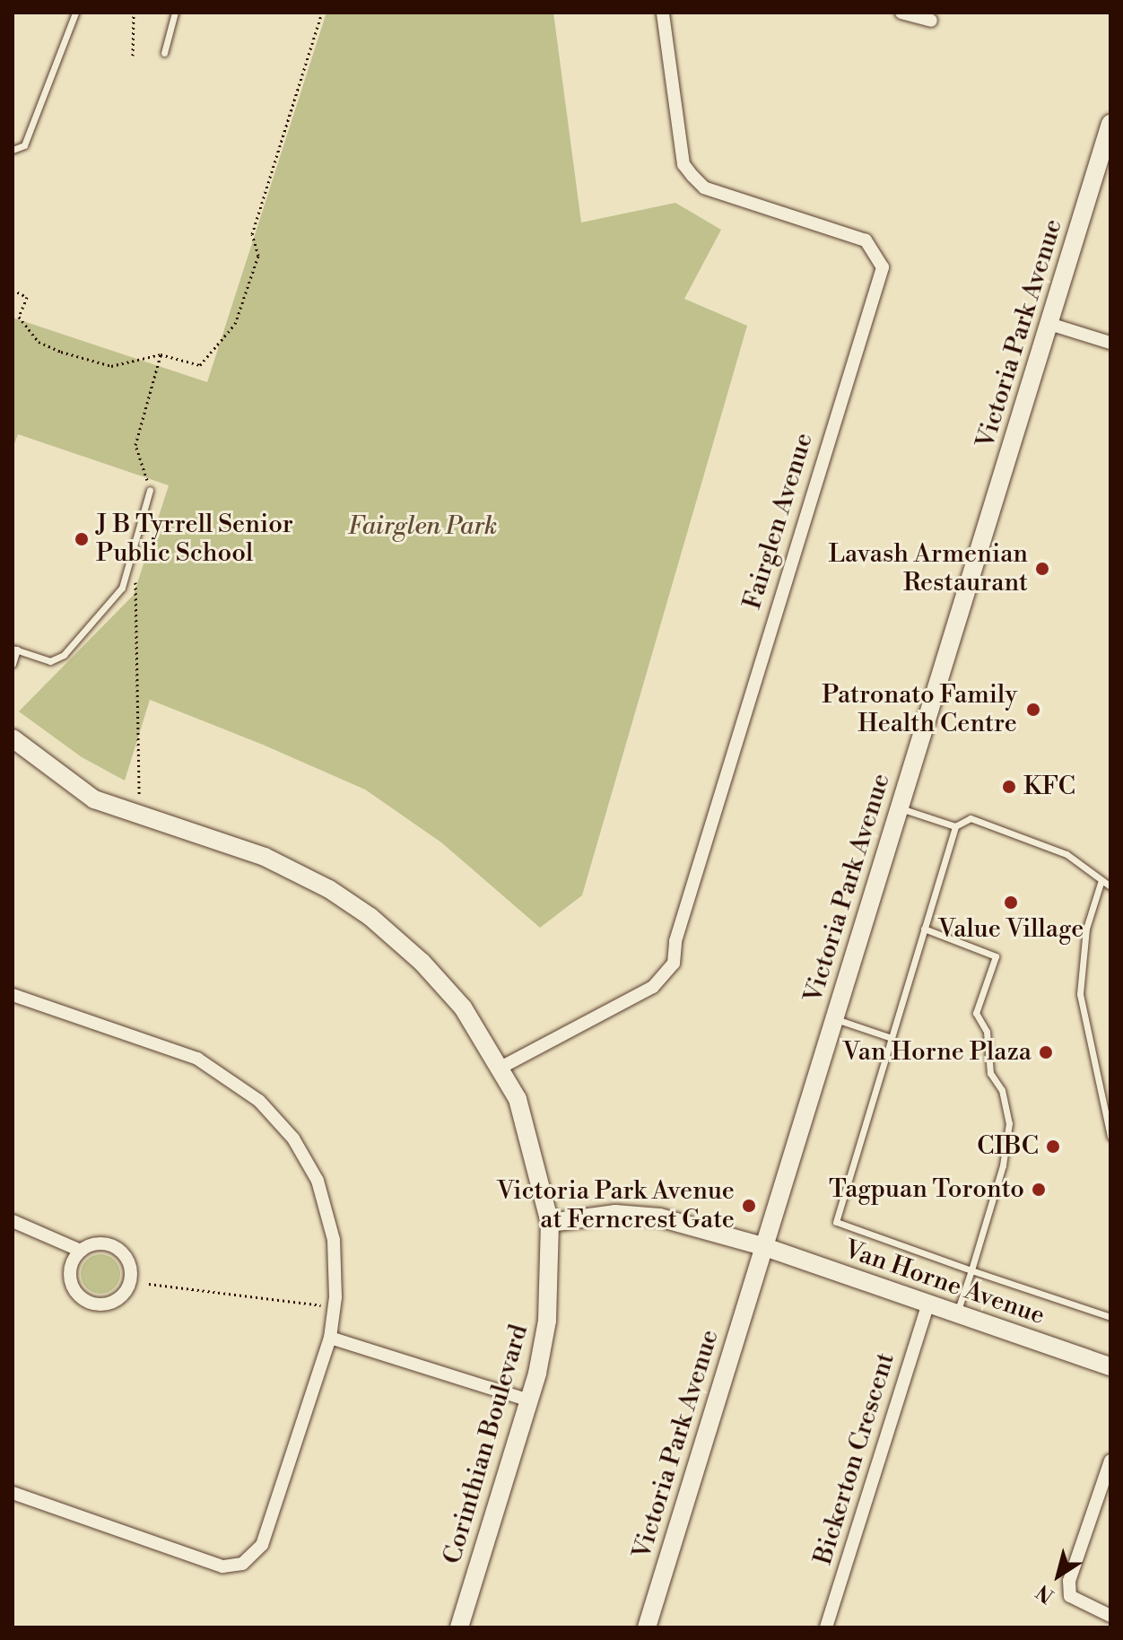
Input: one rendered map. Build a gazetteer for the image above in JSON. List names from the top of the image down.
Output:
{
  "streets": {
    "street": [
      "Victoria Park Avenue",
      "Fairglen Avenue",
      "Van Horne Avenue",
      "Corinthian Boulevard",
      "Bickerton Crescent"
    ]
  },
  "crossings": [
    ["Victoria Park Avenue", "Van Horne Avenue"],
    ["Fairglen Avenue", "Corinthian Boulevard"],
    ["Van Horne Avenue", "Corinthian Boulevard"],
    ["Van Horne Avenue", "Bickerton Crescent"]
  ],
  "parks": ["Fairglen Park"],
  "places": [
    "J B Tyrrell Senior Public School",
    "Lavash Armenian Restaurant",
    "Patronato Family Health Centre",
    "KFC",
    "Value Village",
    "Van Horne Plaza",
    "CIBC",
    "Tagpuan Toronto",
    "Victoria Park Avenue at Ferncrest Gate"
  ],
  "north": "bottom left"
}
